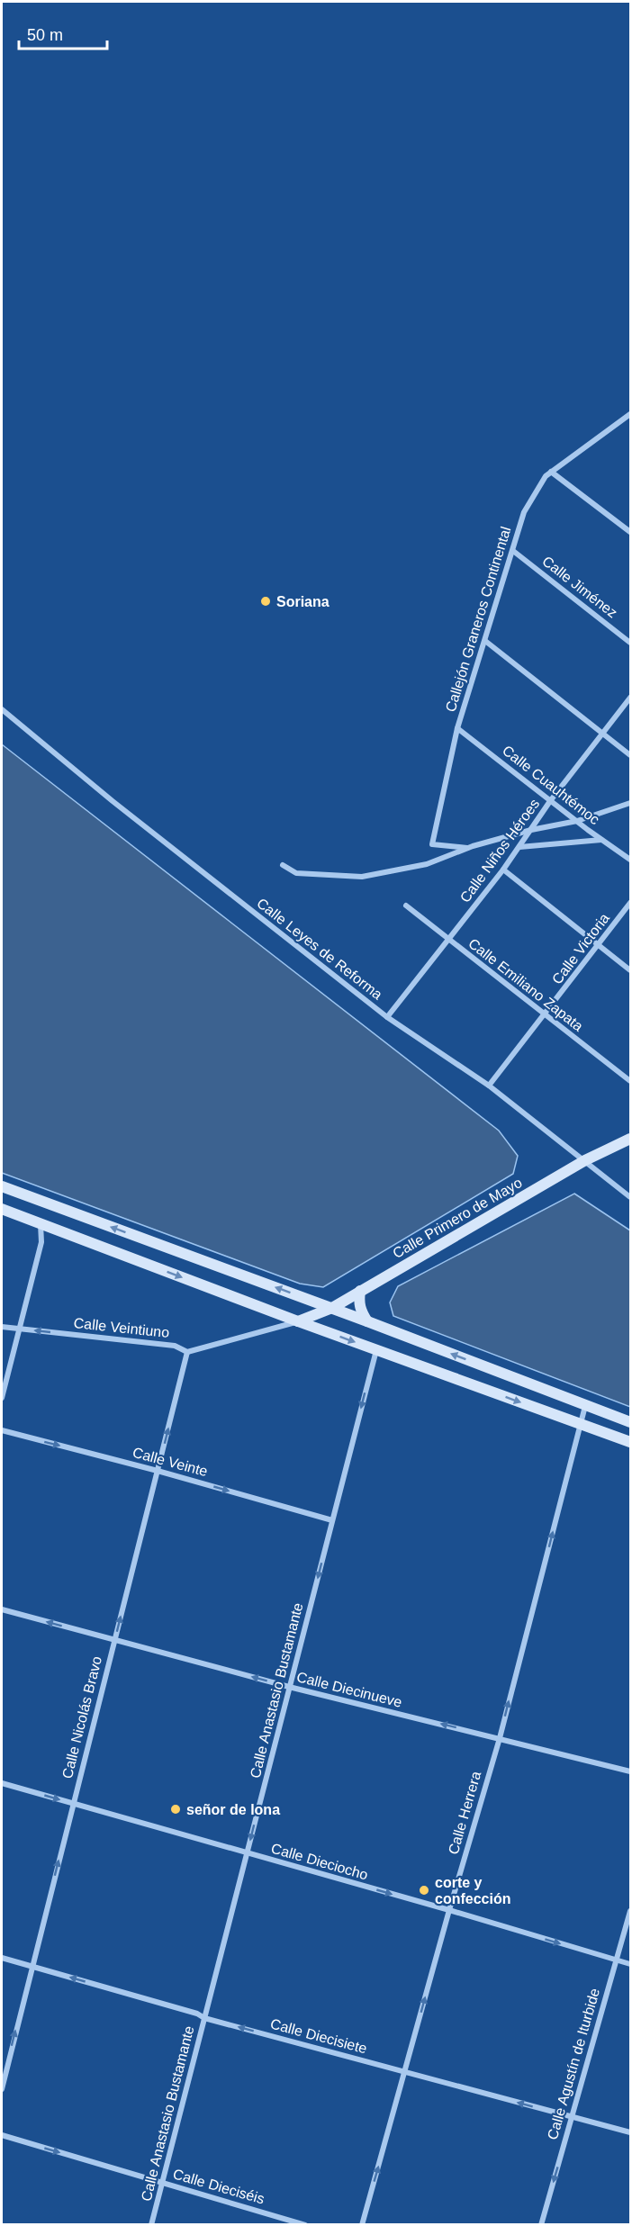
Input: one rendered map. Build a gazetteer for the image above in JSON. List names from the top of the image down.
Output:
{
  "streets": {
    "main road": ["Calle Primero de Mayo"],
    "street": [
      "Calle Jiménez",
      "Callejón Graneros Continental",
      "Calle Cuauhtémoc",
      "Calle Niños Héroes",
      "Calle Leyes de Reforma",
      "Calle Victoria",
      "Calle Emiliano Zapata",
      "Calle Veintiuno",
      "Calle Veinte",
      "Calle Diecinueve",
      "Calle Anastasio Bustamante",
      "Calle Nicolás Bravo",
      "Calle Herrera",
      "Calle Dieciocho",
      "Calle Diecisiete",
      "Calle Agustín de Iturbide",
      "Calle Dieciséis"
    ]
  },
  "crossings": [
    ["Calle Jiménez", "Callejón Graneros Continental"],
    ["Callejón Graneros Continental", "Calle Cuauhtémoc"],
    ["Calle Cuauhtémoc", "Calle Niños Héroes"],
    ["Calle Niños Héroes", "Calle Leyes de Reforma"],
    ["Calle Niños Héroes", "Calle Emiliano Zapata"],
    ["Calle Leyes de Reforma", "Calle Victoria"],
    ["Calle Leyes de Reforma", "Calle Primero de Mayo"],
    ["Calle Victoria", "Calle Emiliano Zapata"],
    ["Calle Primero de Mayo", "Calle Veintiuno"],
    ["Calle Veintiuno", "Calle Nicolás Bravo"],
    ["Calle Veinte", "Calle Anastasio Bustamante"],
    ["Calle Veinte", "Calle Nicolás Bravo"],
    ["Calle Diecinueve", "Calle Anastasio Bustamante"],
    ["Calle Diecinueve", "Calle Nicolás Bravo"],
    ["Calle Diecinueve", "Calle Herrera"],
    ["Calle Anastasio Bustamante", "Calle Dieciocho"],
    ["Calle Anastasio Bustamante", "Calle Diecisiete"],
    ["Calle Anastasio Bustamante", "Calle Dieciséis"],
    ["Calle Nicolás Bravo", "Calle Dieciocho"],
    ["Calle Nicolás Bravo", "Calle Diecisiete"],
    ["Calle Herrera", "Calle Dieciocho"],
    ["Calle Herrera", "Calle Diecisiete"],
    ["Calle Dieciocho", "Calle Agustín de Iturbide"],
    ["Calle Diecisiete", "Calle Agustín de Iturbide"]
  ],
  "one_way": [
    "Calle Veintiuno",
    "Calle Veinte",
    "Calle Diecinueve",
    "Calle Anastasio Bustamante",
    "Calle Nicolás Bravo",
    "Calle Herrera",
    "Calle Dieciocho",
    "Calle Diecisiete",
    "Calle Dieciséis"
  ],
  "places": ["Soriana", "señor de lona", "corte y confección"],
  "scale_bar": "50 m"
}
